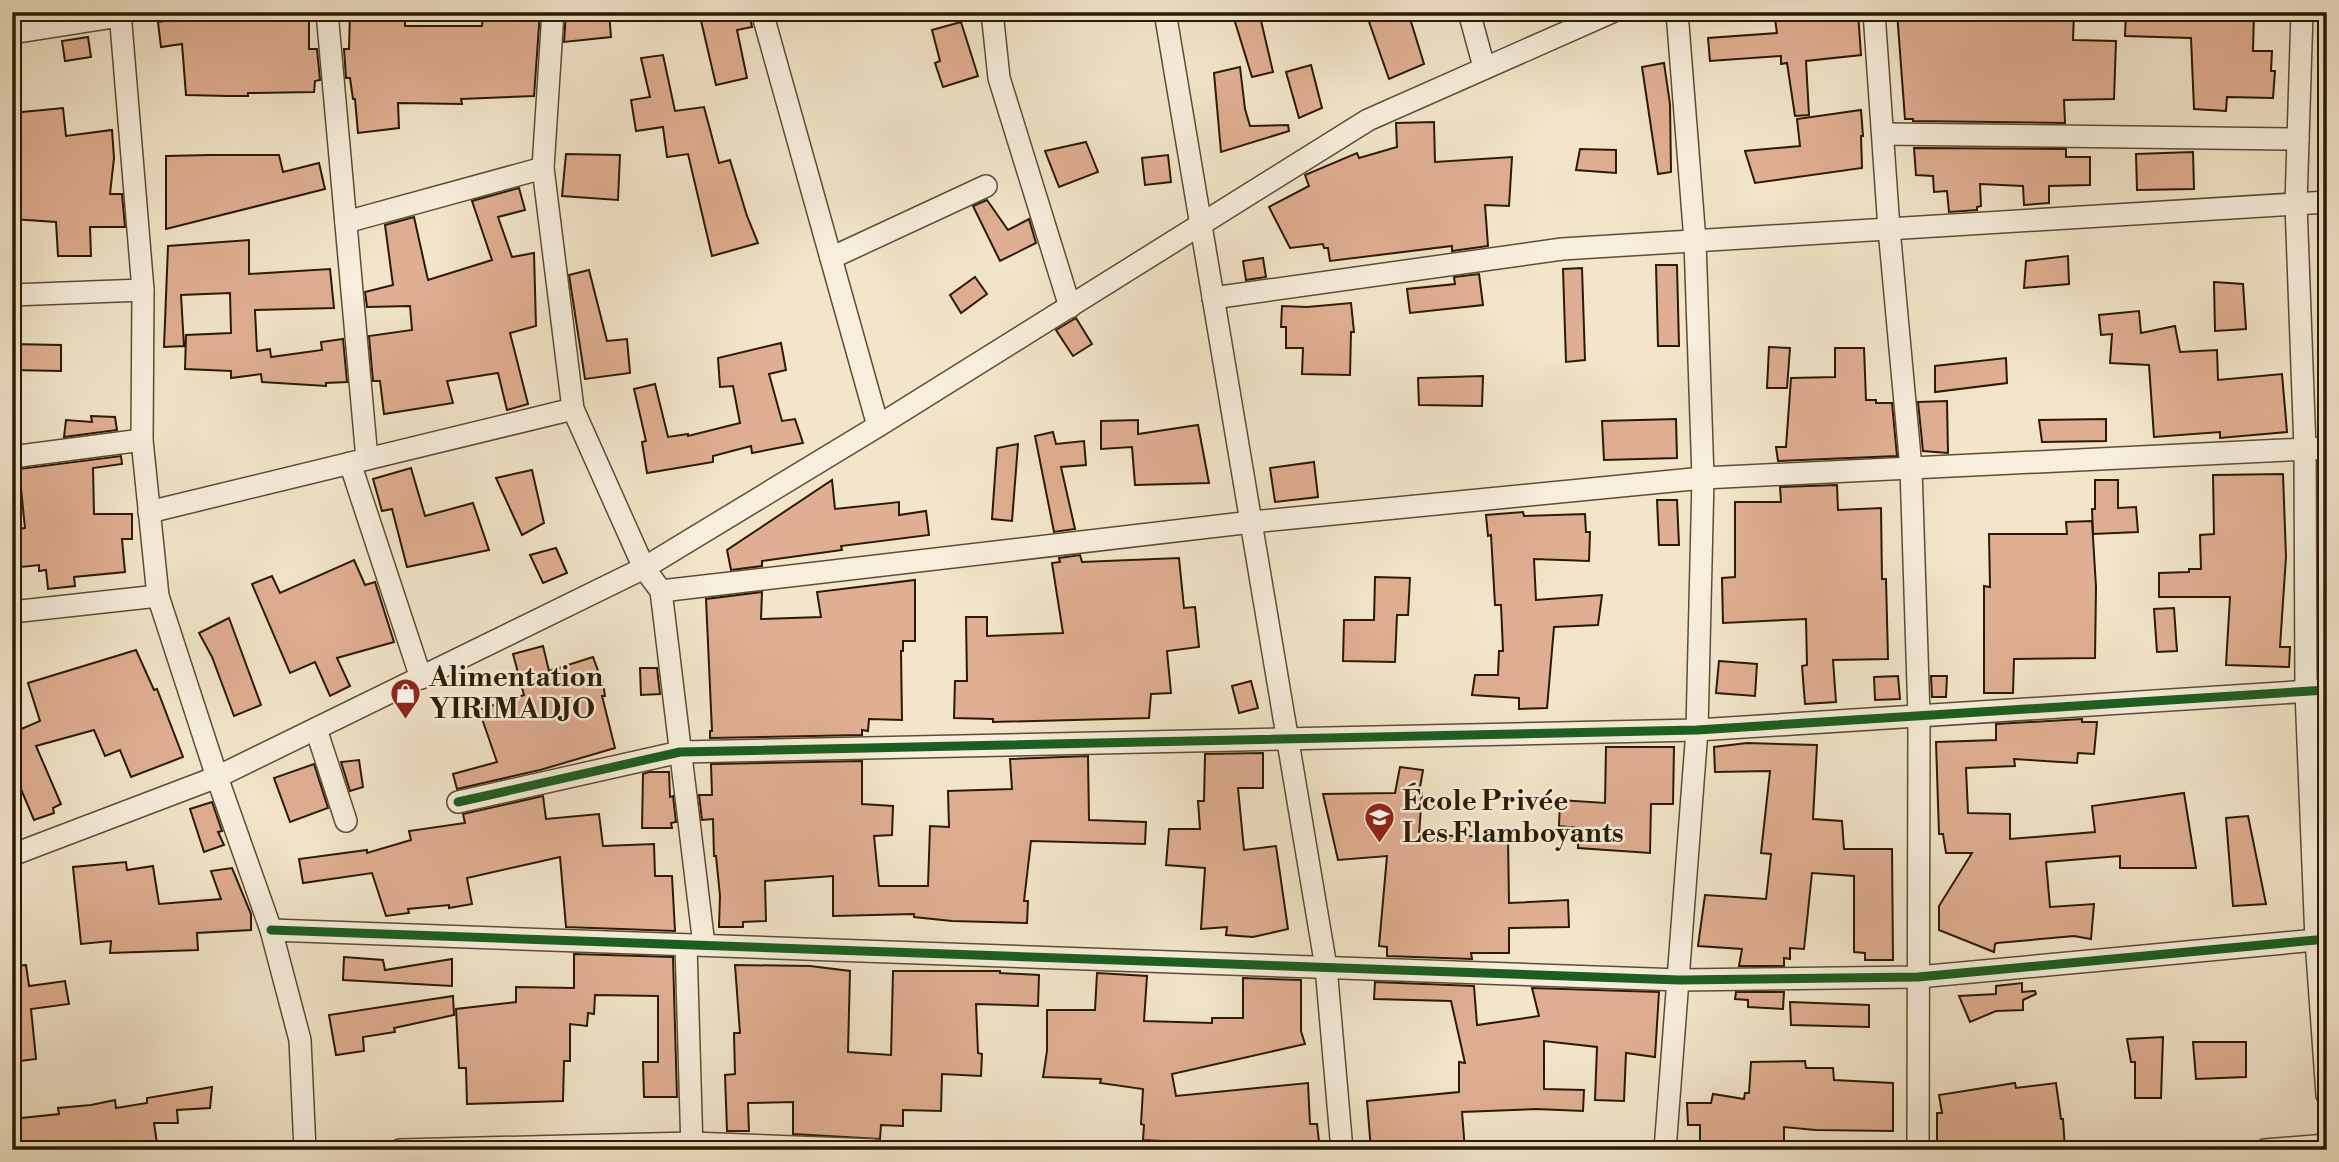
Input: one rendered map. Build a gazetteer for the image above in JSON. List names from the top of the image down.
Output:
{
  "places": {
    "shop": ["Alimentation YIRIMADJO"],
    "school or university": ["École Privée Les Flamboyants"]
  }
}
